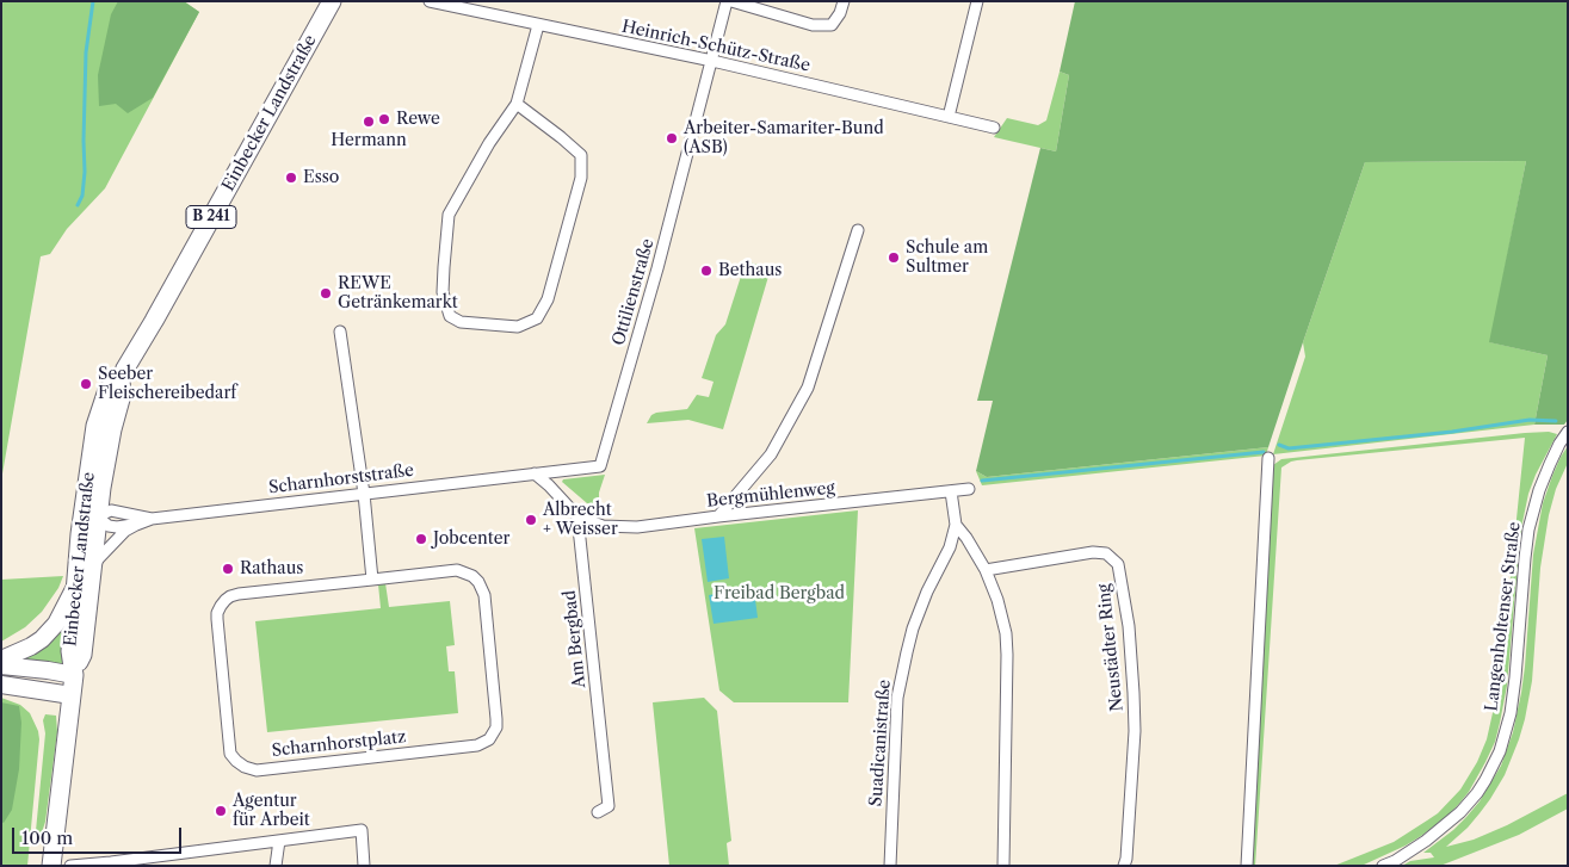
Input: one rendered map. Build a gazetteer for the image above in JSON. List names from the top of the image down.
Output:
{
  "streets": {
    "main road": ["Einbecker Landstraße", "B 241"],
    "street": [
      "Heinrich-Schütz-Straße",
      "Ottilienstraße",
      "Scharnhorststraße",
      "Bergmühlenweg",
      "Langenholtenser Straße",
      "Am Bergbad",
      "Neustädter Ring",
      "Suadicanistraße",
      "Scharnhorstplatz"
    ]
  },
  "crossings": [
    ["Heinrich-Schütz-Straße", "Ottilienstraße"],
    ["Einbecker Landstraße", "Scharnhorststraße"],
    ["Ottilienstraße", "Scharnhorststraße"],
    ["Bergmühlenweg", "Am Bergbad"]
  ],
  "parks": ["Freibad Bergbad"],
  "places": [
    "Rewe",
    "Hermann",
    "Arbeiter-Samariter-Bund (ASB)",
    "Esso",
    "Schule am Sultmer",
    "Bethaus",
    "REWE Getränkemarkt",
    "Seeber Fleischereibedarf",
    "Albrecht + Weisser",
    "Jobcenter",
    "Rathaus",
    "Agentur für Arbeit"
  ],
  "scale_bar": "100 m"
}
